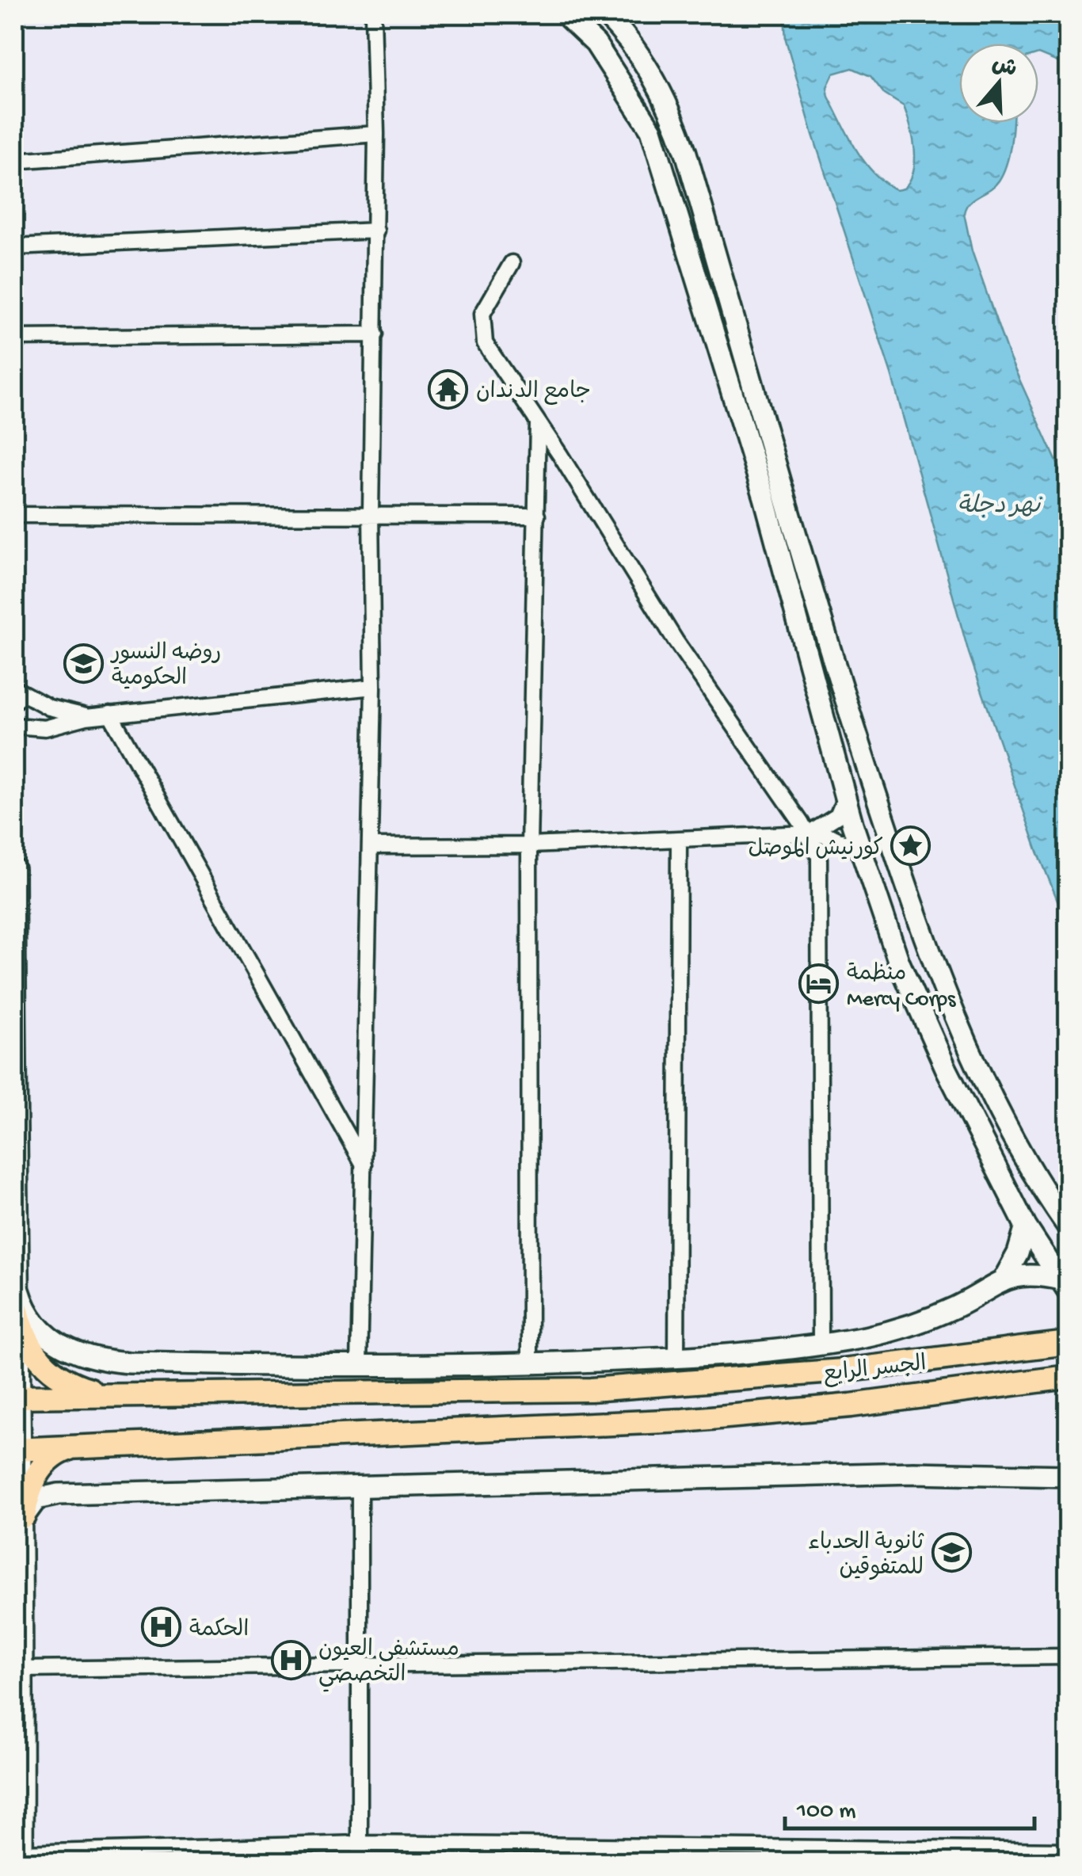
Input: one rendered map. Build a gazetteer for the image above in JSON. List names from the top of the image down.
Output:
{
  "streets": {
    "main road": ["الجسر الرابع"]
  },
  "water": ["نهر دجلة"],
  "places": {
    "temple": ["جامع الدندان"],
    "school or university": ["روضه النسور الحكومية", "ثانوية الحدباء للمتفوقين"],
    "place": ["كورنيش الموصل"],
    "hotel": ["منظمة Mercy Corps"],
    "hospital": ["الحكمة", "مستشفى العيون التخصصي"]
  },
  "scale_bar": "100 m",
  "north": "top"
}
